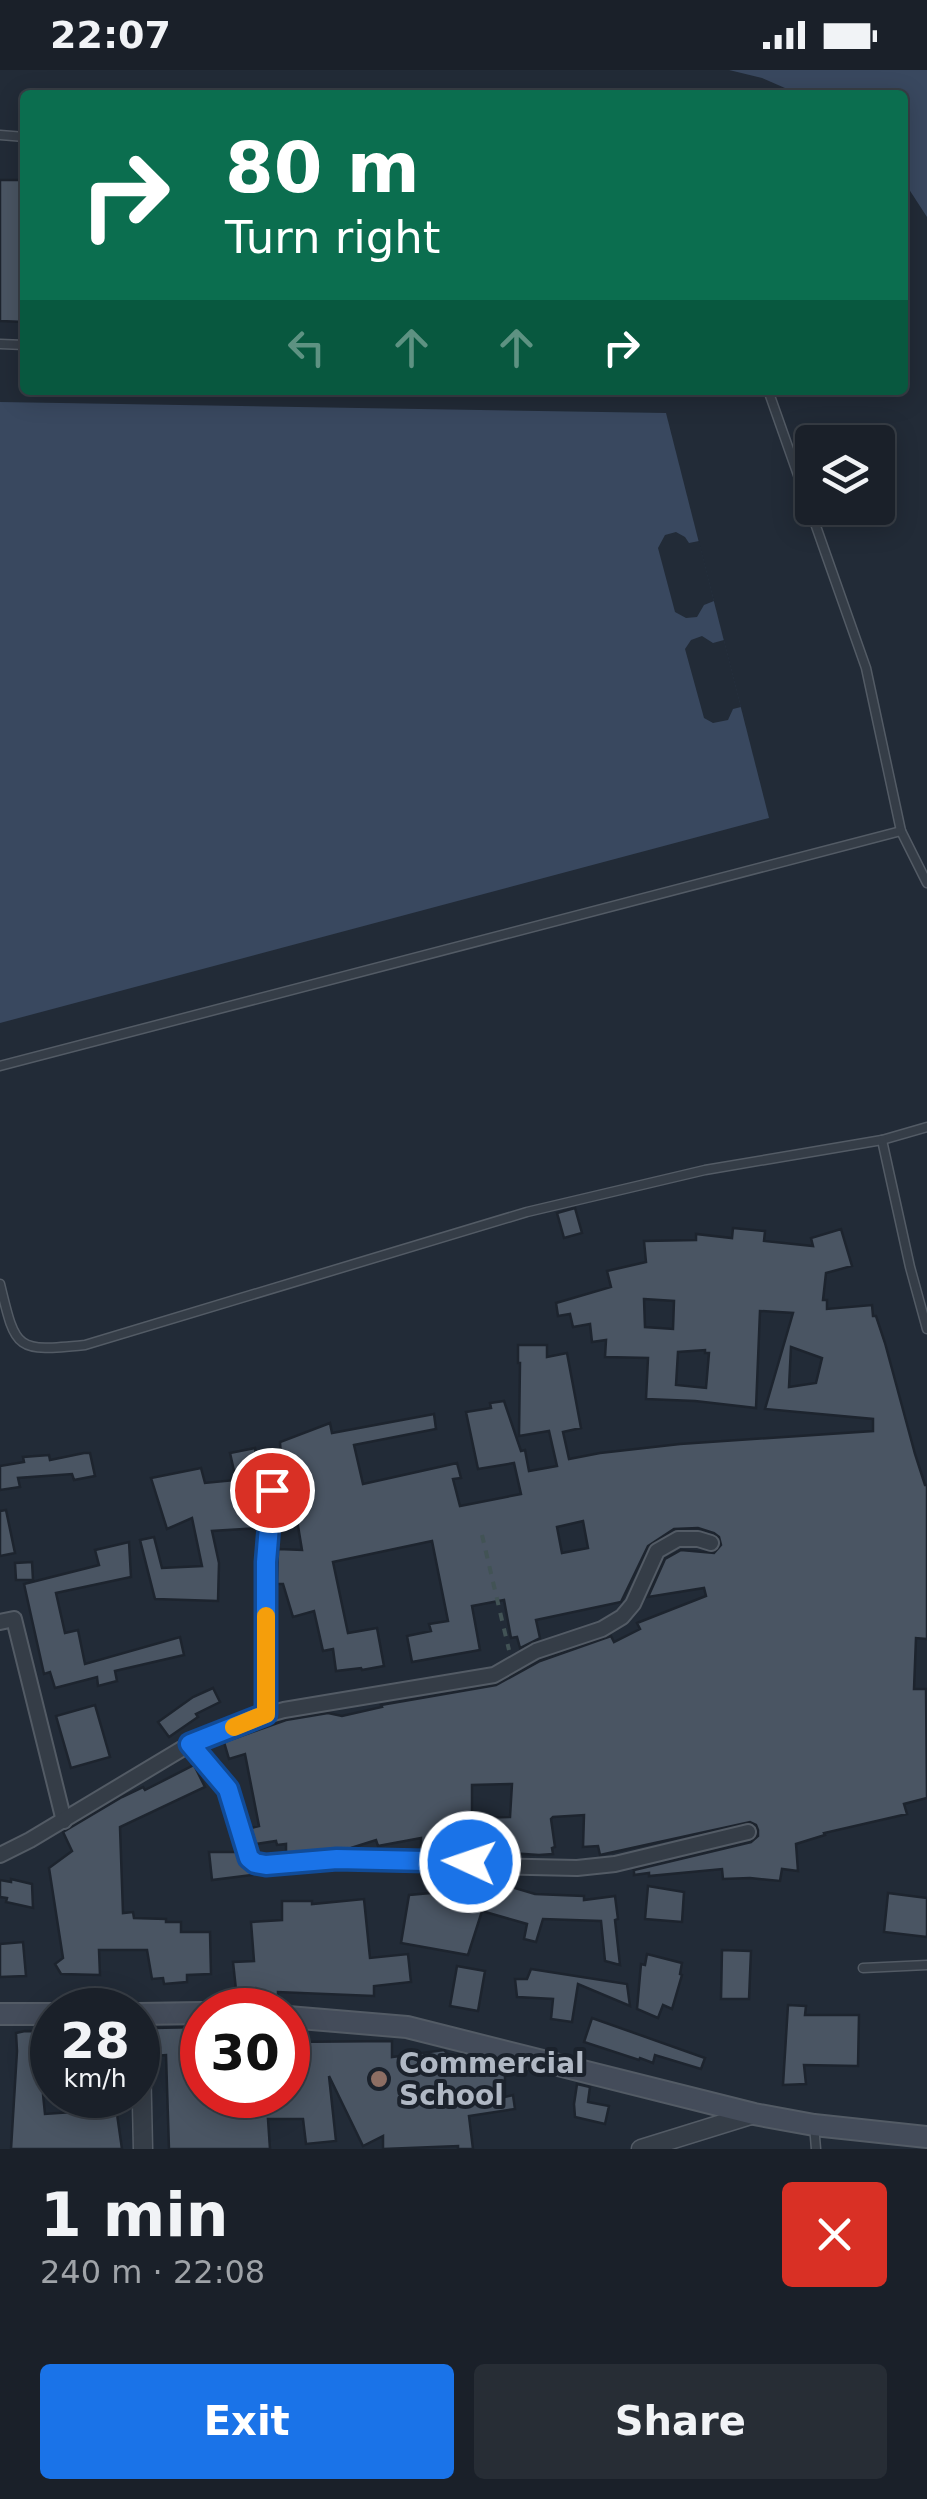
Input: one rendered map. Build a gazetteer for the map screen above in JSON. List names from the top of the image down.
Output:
{
  "places": ["Commercial School"],
  "page": {
    "status": "22:07",
    "turn": ["80 m", "Turn right"],
    "speed": "28 km/h",
    "limit": "30",
    "heading": ["1 min", "240 m · 22:08"],
    "buttons": ["Exit", "Share"]
  }
}
